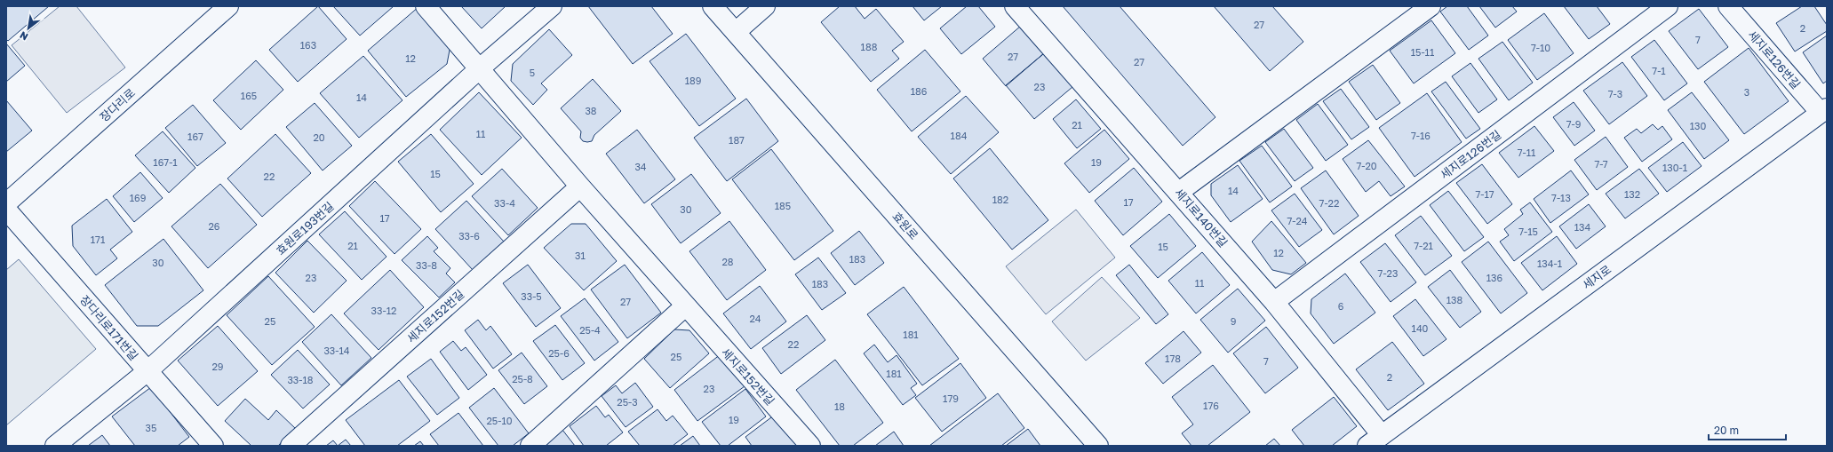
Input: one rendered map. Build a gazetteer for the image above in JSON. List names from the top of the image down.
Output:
{
  "streets": {
    "street": [
      "세지로126번길",
      "장다리로",
      "세지로140번길",
      "효원로",
      "효원로193번길",
      "세지로",
      "세지로152번길",
      "장다리로171번길"
    ]
  },
  "crossings": [
    ["세지로126번길", "세지로140번길"],
    ["세지로126번길", "세지로"],
    ["세지로140번길", "세지로"],
    ["효원로193번길", "세지로152번길"],
    ["효원로193번길", "장다리로171번길"]
  ],
  "house_numbers": [
    "27",
    "2",
    "7",
    "163",
    "188",
    "7-10",
    "15-11",
    "27",
    "12",
    "27",
    "7-1",
    "5",
    "189",
    "23",
    "186",
    "3",
    "7-3",
    "165",
    "14",
    "38",
    "7-9",
    "21",
    "130",
    "11",
    "184",
    "7-16",
    "167",
    "20",
    "187",
    "7-11",
    "167-1",
    "19",
    "7-7",
    "7-20",
    "34",
    "130-1",
    "15",
    "22",
    "14",
    "7-17",
    "132",
    "169",
    "7-13",
    "182",
    "17",
    "33-4",
    "7-22",
    "185",
    "30",
    "17",
    "7-24",
    "26",
    "134",
    "7-15",
    "33-6",
    "171",
    "21",
    "7-21",
    "15",
    "12",
    "31",
    "183",
    "28",
    "30",
    "134-1",
    "33-8",
    "7-23",
    "23",
    "136",
    "11",
    "183",
    "33-5",
    "138",
    "27",
    "6",
    "33-12",
    "24",
    "25",
    "9",
    "140",
    "25-4",
    "181",
    "22",
    "33-14",
    "25-6",
    "25",
    "178",
    "7",
    "29",
    "181",
    "2",
    "25-8",
    "33-18",
    "23",
    "179",
    "25-3",
    "176",
    "18",
    "19",
    "25-10",
    "35"
  ],
  "scale_bar": "20 m",
  "north": "bottom left"
}
